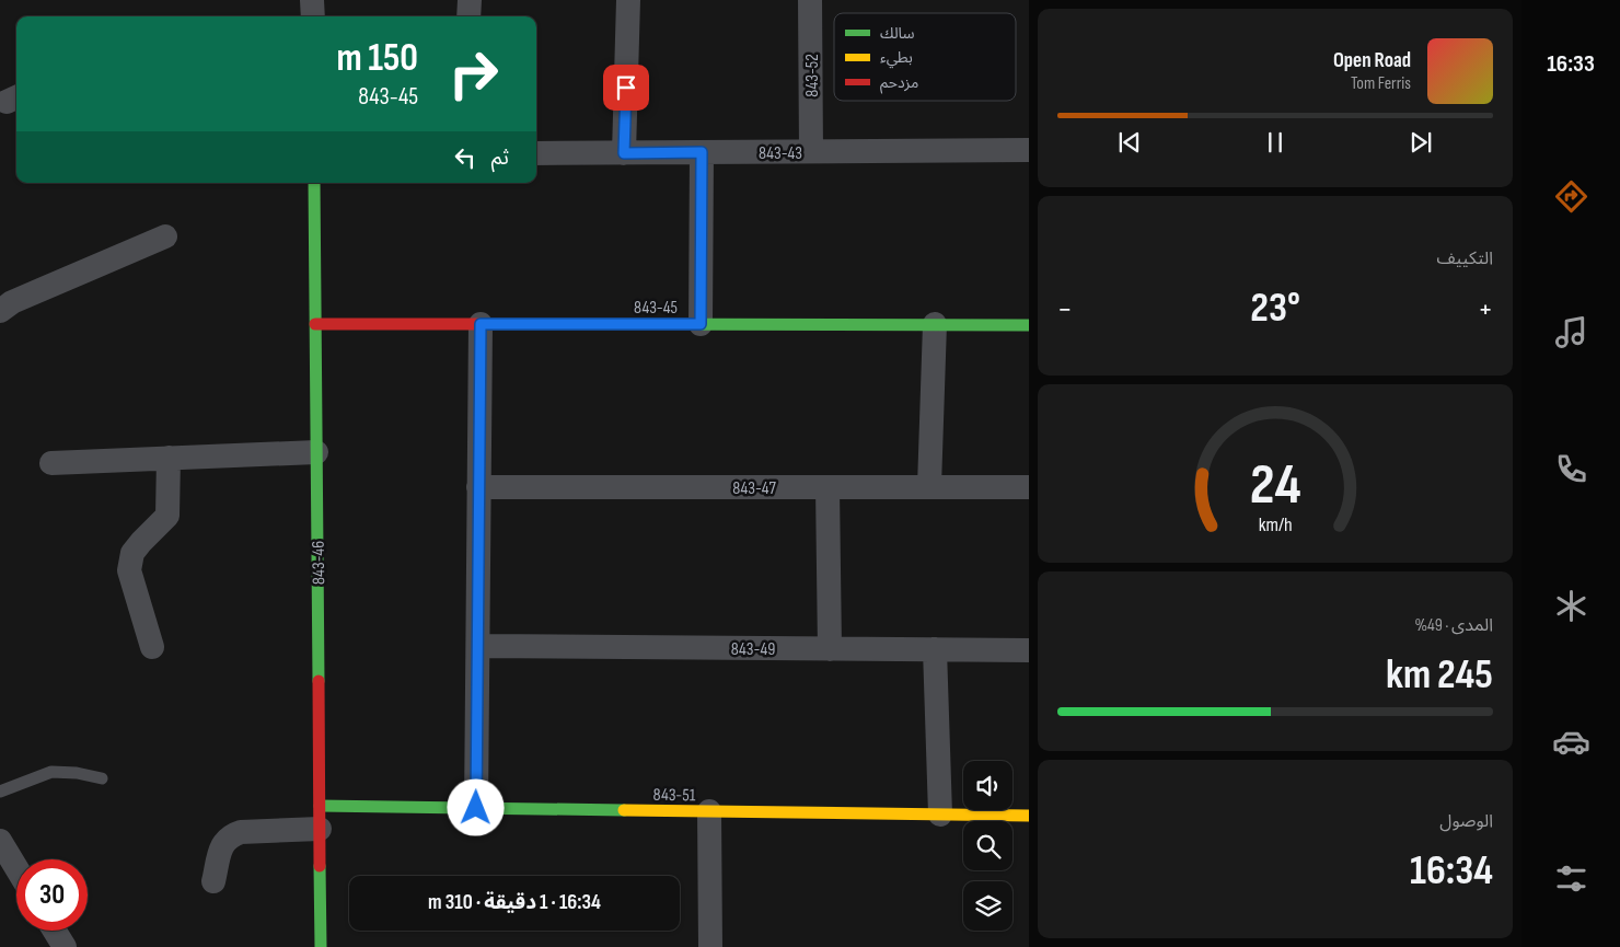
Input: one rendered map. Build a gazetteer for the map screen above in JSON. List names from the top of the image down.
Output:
{
  "streets": {
    "street": [
      "843-52",
      "843-43",
      "843-45",
      "843-47",
      "843-46",
      "843-49",
      "843-51"
    ]
  },
  "crossings": [
    ["843-52", "843-43"],
    ["843-45", "843-46"],
    ["843-46", "843-51"]
  ],
  "legend": ["سالك", "بطيء", "مزدحم"],
  "page": {
    "tabs": "16:33",
    "turn": ["150 m", "843-45"],
    "song": ["Open Road", "Tom Ferris"],
    "then": "ثم",
    "tile": [
      "التكييف",
      ["المدى · 49%", "245 km"],
      ["الوصول", "16:34"]
    ],
    "heat": ["−", "23°", "+"],
    "limit": "30",
    "trip": "16:34 · 1 دقيقة · 310 m",
    "gauge": ["24", "km/h"]
  }
}
